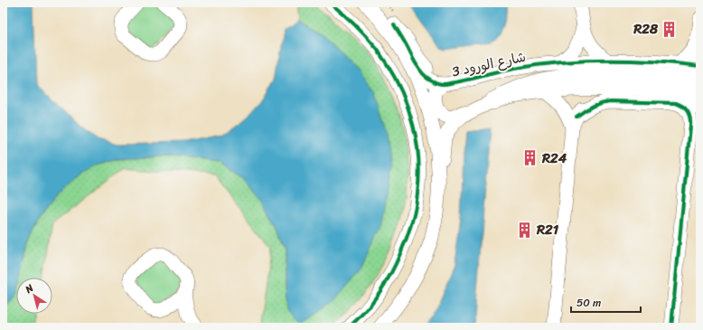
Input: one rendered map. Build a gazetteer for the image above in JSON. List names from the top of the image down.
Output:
{
  "streets": {
    "street": ["شارع الورود 3"]
  },
  "places": {
    "building": ["R28", "R24", "R21"]
  },
  "scale_bar": "50 m",
  "north": "top left"
}
